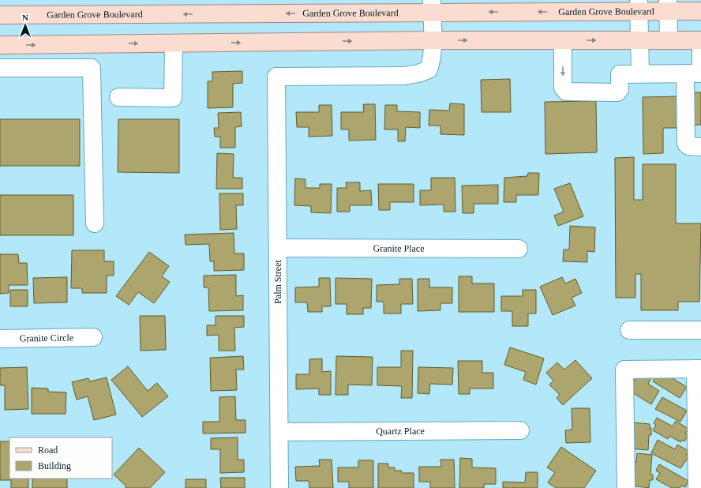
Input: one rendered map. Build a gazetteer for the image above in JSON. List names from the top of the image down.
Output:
{
  "streets": {
    "main road": ["Garden Grove Boulevard"],
    "street": [
      "Granite Place",
      "Palm Street",
      "Granite Circle",
      "Quartz Place"
    ]
  },
  "crossings": [
    ["Granite Place", "Palm Street"],
    ["Palm Street", "Quartz Place"]
  ],
  "legend": ["Road", "Building"],
  "north": "top"
}
